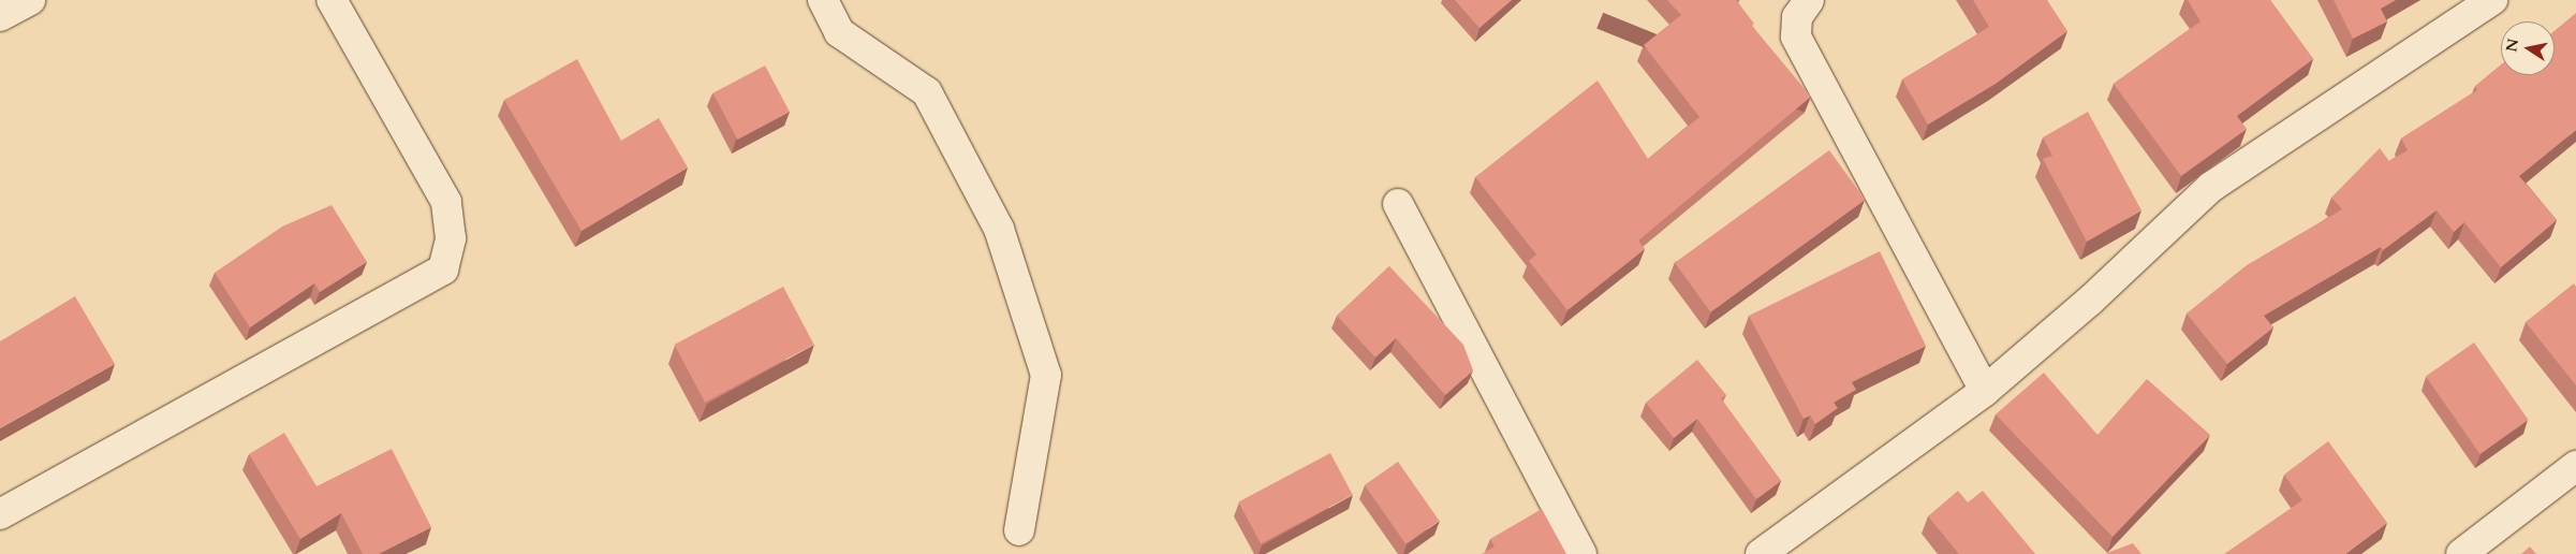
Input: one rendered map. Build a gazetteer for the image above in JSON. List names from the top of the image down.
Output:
{
  "north": "left"
}
